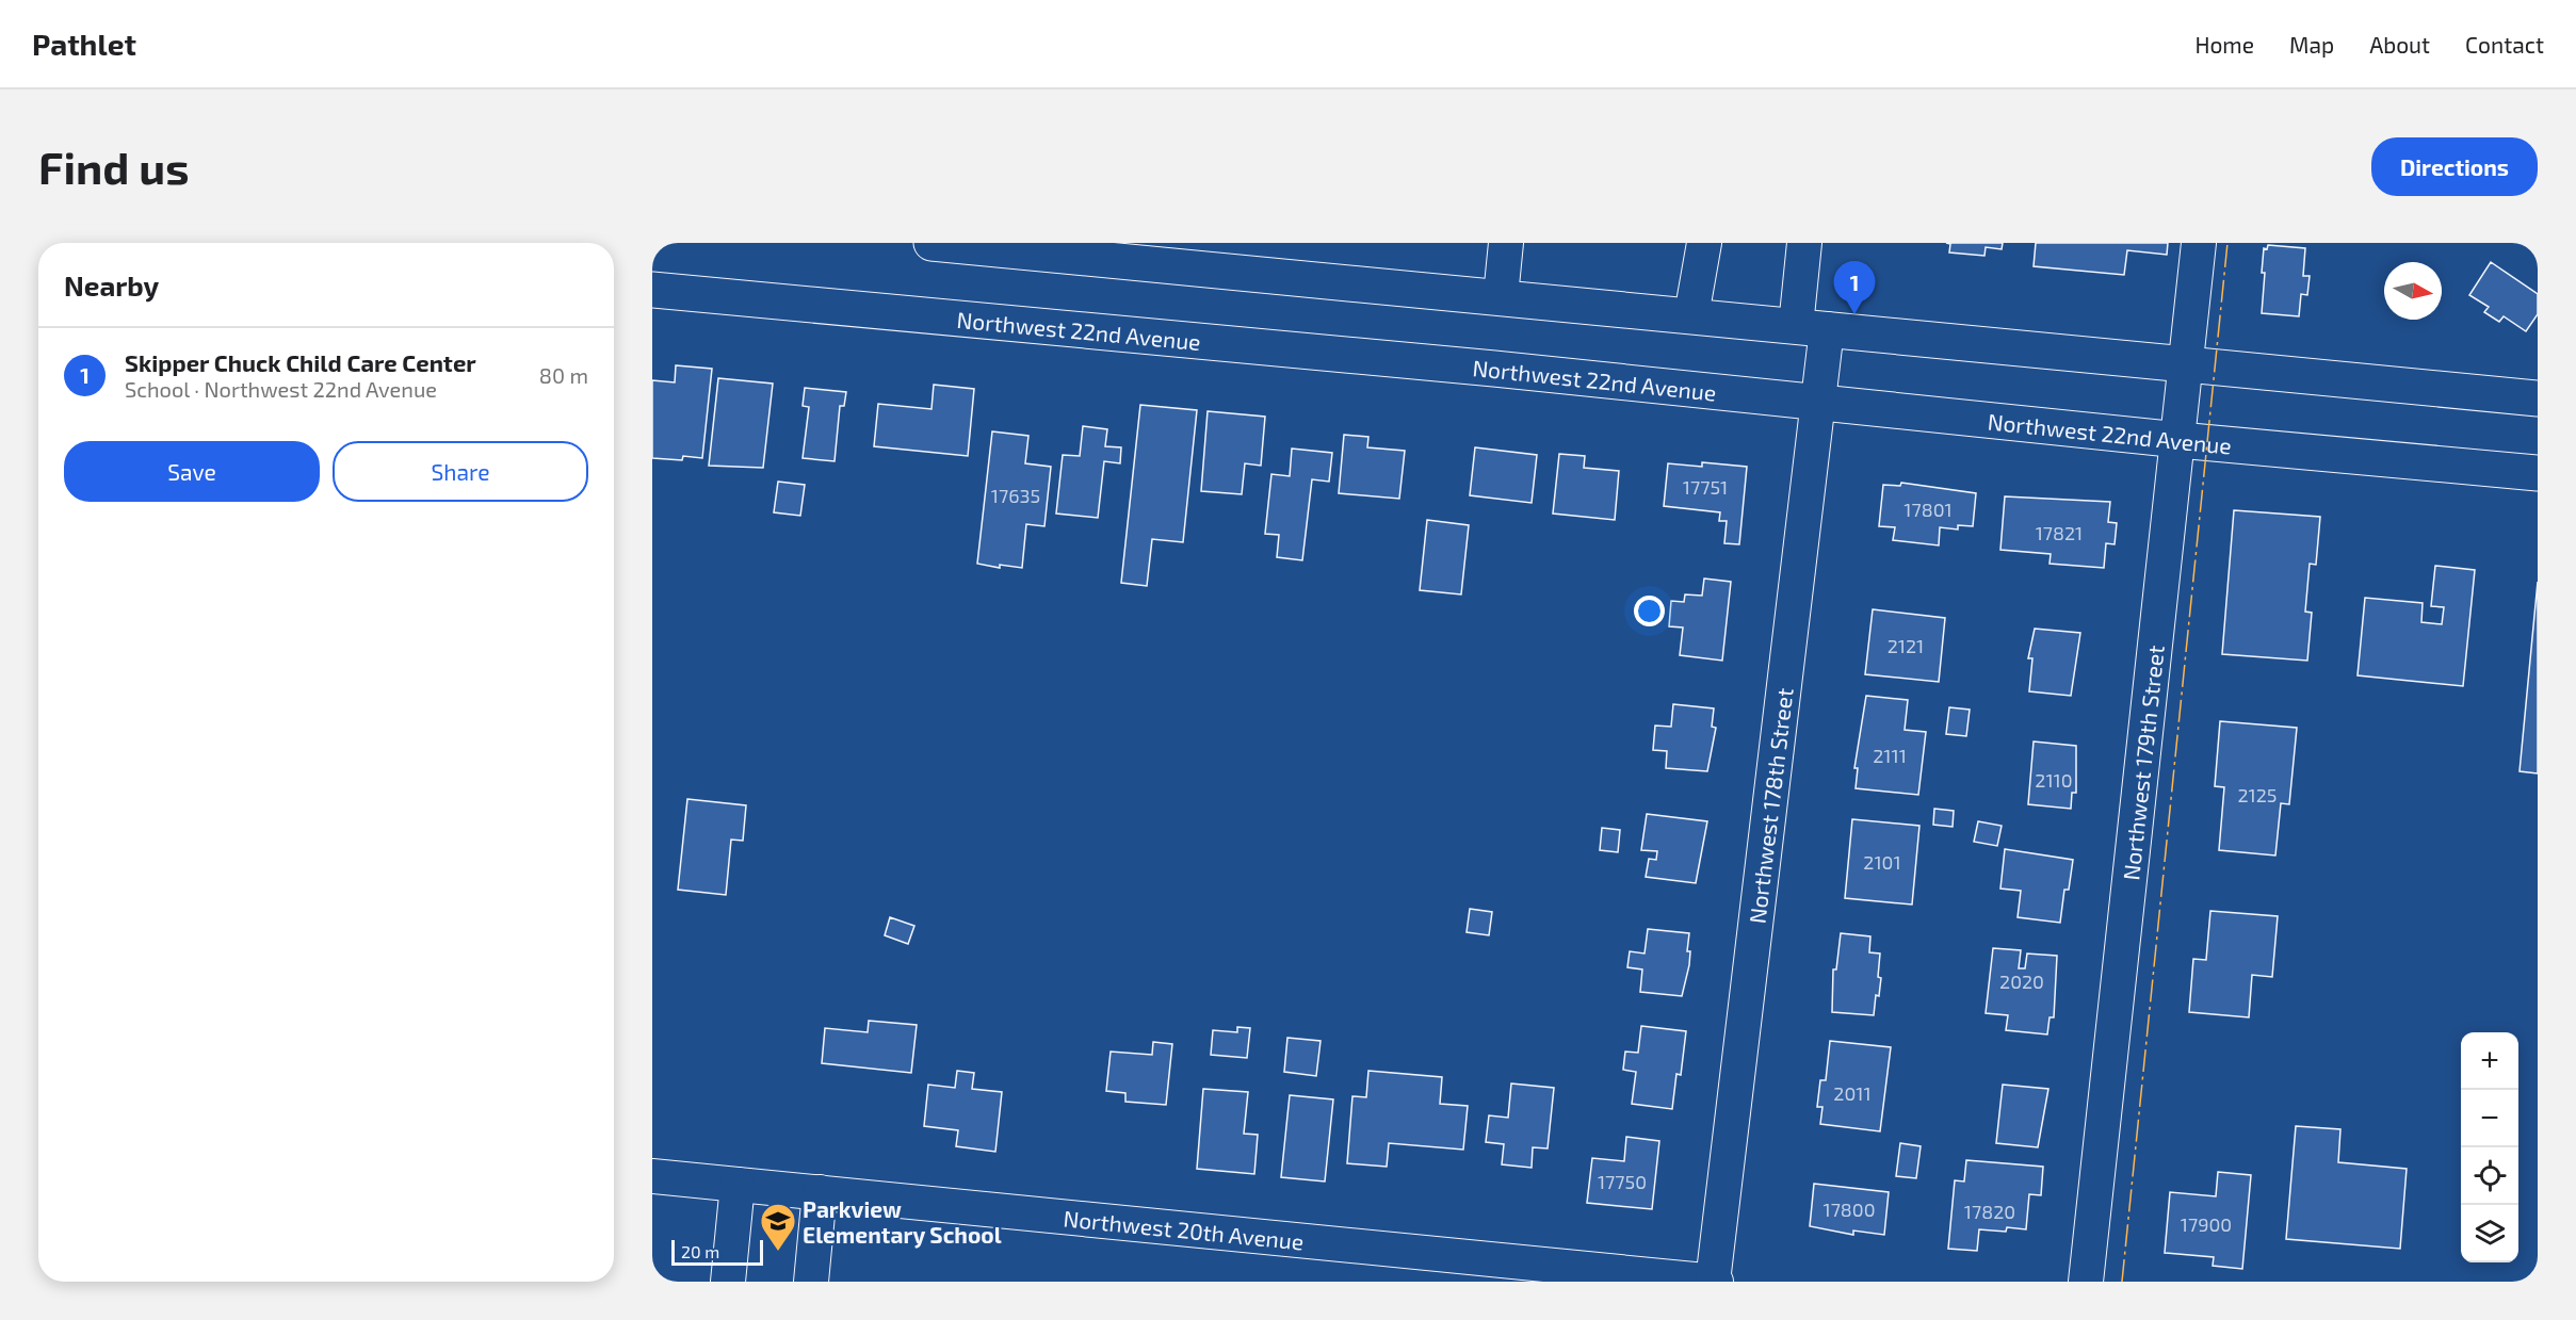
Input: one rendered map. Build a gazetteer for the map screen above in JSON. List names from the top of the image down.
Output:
{
  "streets": {
    "main road": ["Northwest 22nd Avenue"],
    "street": ["Northwest 179th Street", "Northwest 178th Street", "Northwest 20th Avenue"]
  },
  "crossings": [
    ["Northwest 22nd Avenue", "Northwest 179th Street"],
    ["Northwest 22nd Avenue", "Northwest 178th Street"],
    ["Northwest 178th Street", "Northwest 20th Avenue"]
  ],
  "places": {
    "school or university": ["Parkview Elementary School"]
  },
  "house_numbers": [
    "17751",
    "17635",
    "17801",
    "17821",
    "2121",
    "2111",
    "2110",
    "2125",
    "2101",
    "2020",
    "2011",
    "17750",
    "17800",
    "17820",
    "17900"
  ],
  "scale_bar": "20 m",
  "north": "right",
  "page": {
    "header": "Pathlet",
    "nav": [
      "Home",
      "Map",
      "About",
      "Contact"
    ],
    "buttons": [
      "Directions",
      ["Save", "Share"]
    ],
    "title": "Find us",
    "heading": "Nearby",
    "pins": "1",
    "list": [
      {
        "mark": "1",
        "name": "Skipper Chuck Child Care Center",
        "note": "School · Northwest 22nd Avenue",
        "value": "80 m"
      }
    ],
    "map_buttons": ["+", "−"],
    "scale": "20 m"
  }
}
